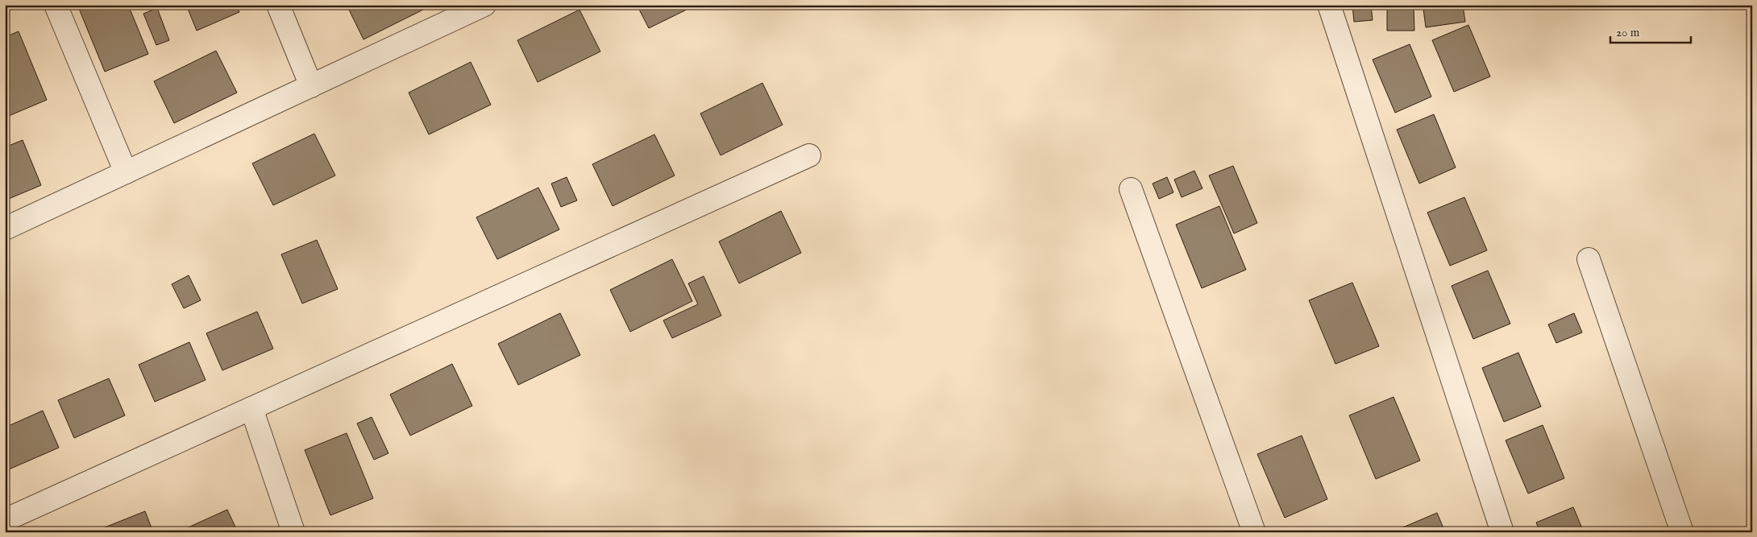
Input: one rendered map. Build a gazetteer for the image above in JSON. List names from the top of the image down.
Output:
{
  "scale_bar": "20 m"
}
